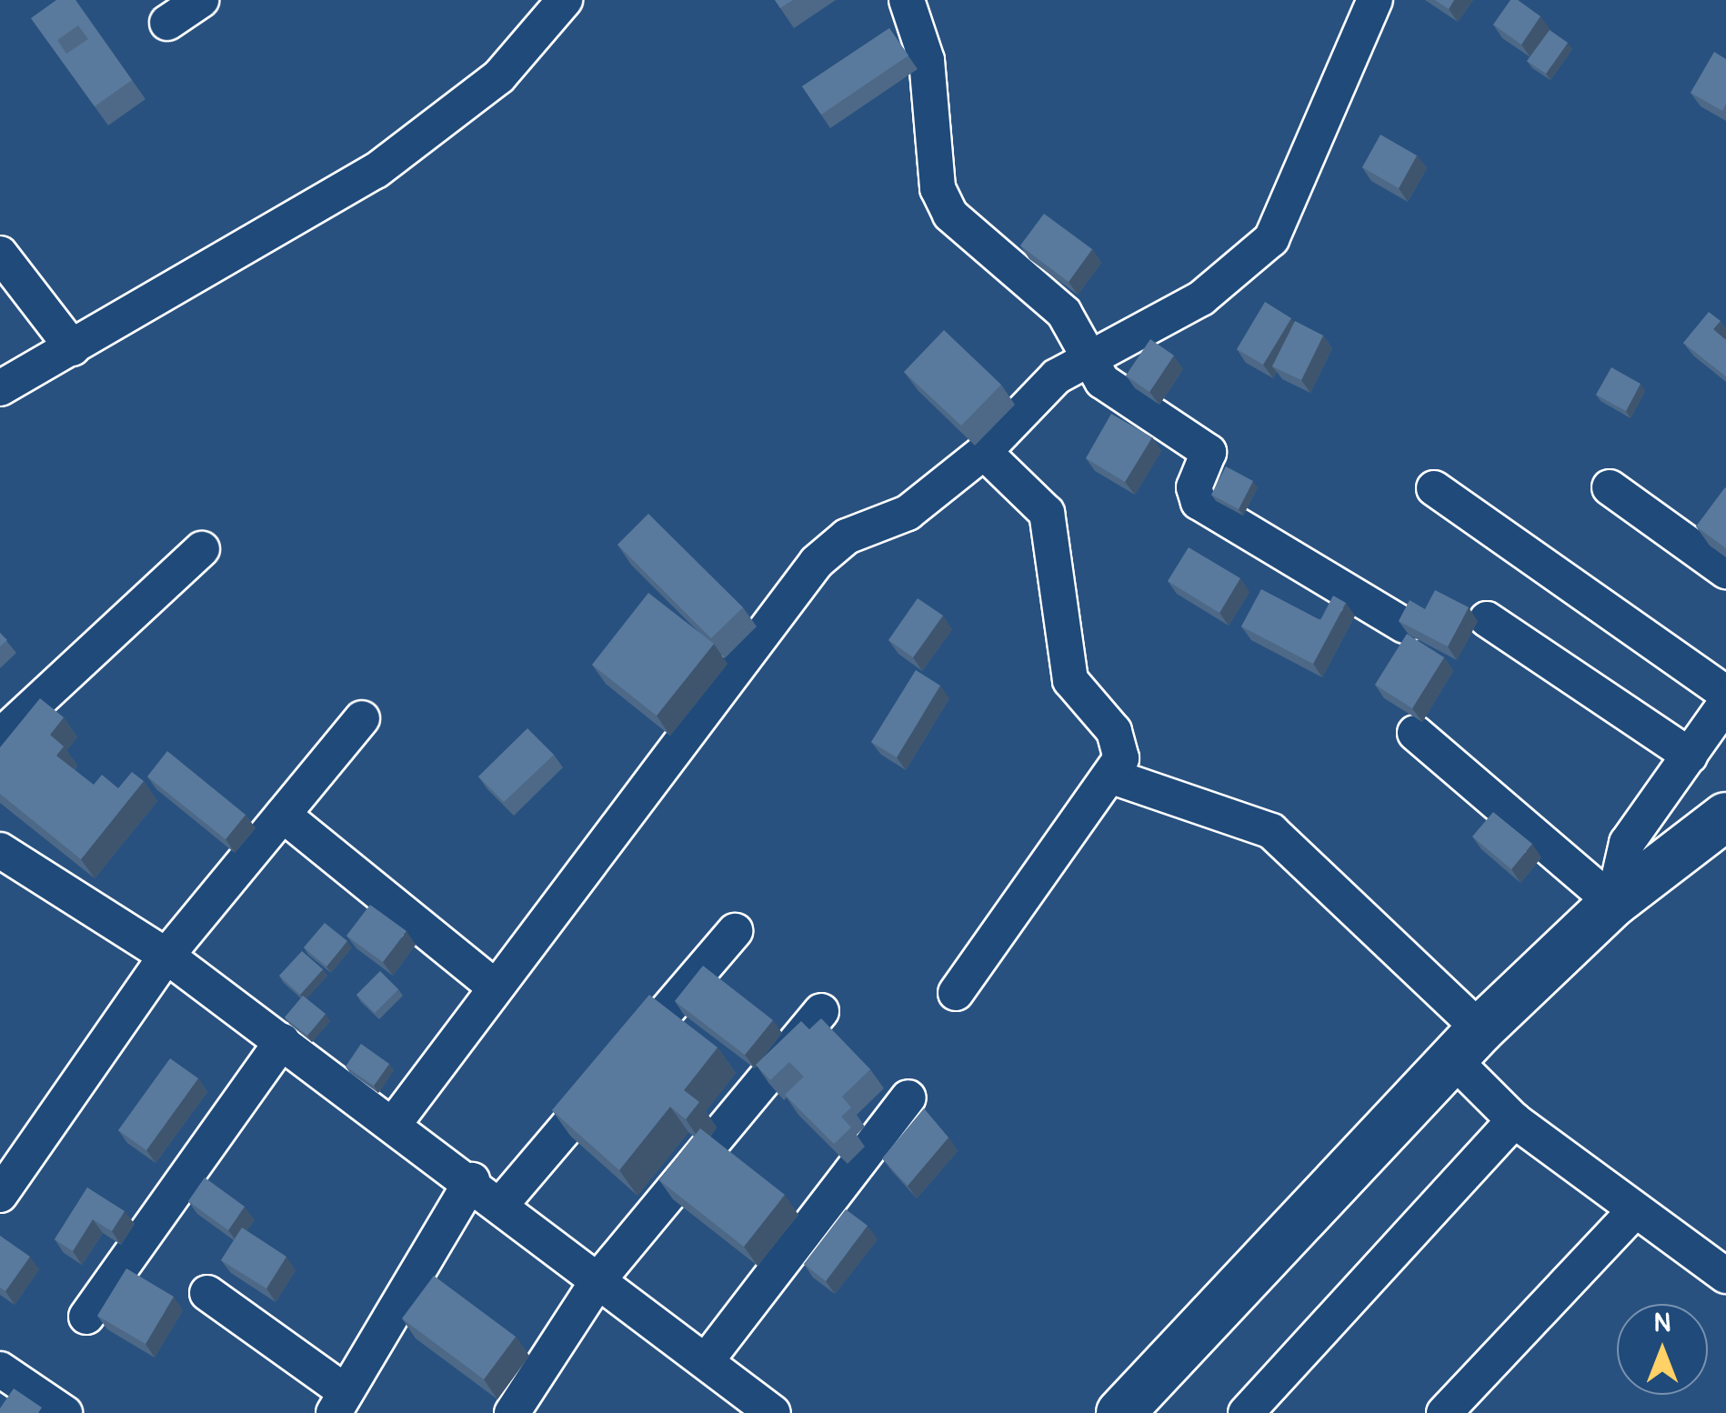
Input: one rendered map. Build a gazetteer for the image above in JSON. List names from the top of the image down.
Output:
{
  "north": "top"
}
